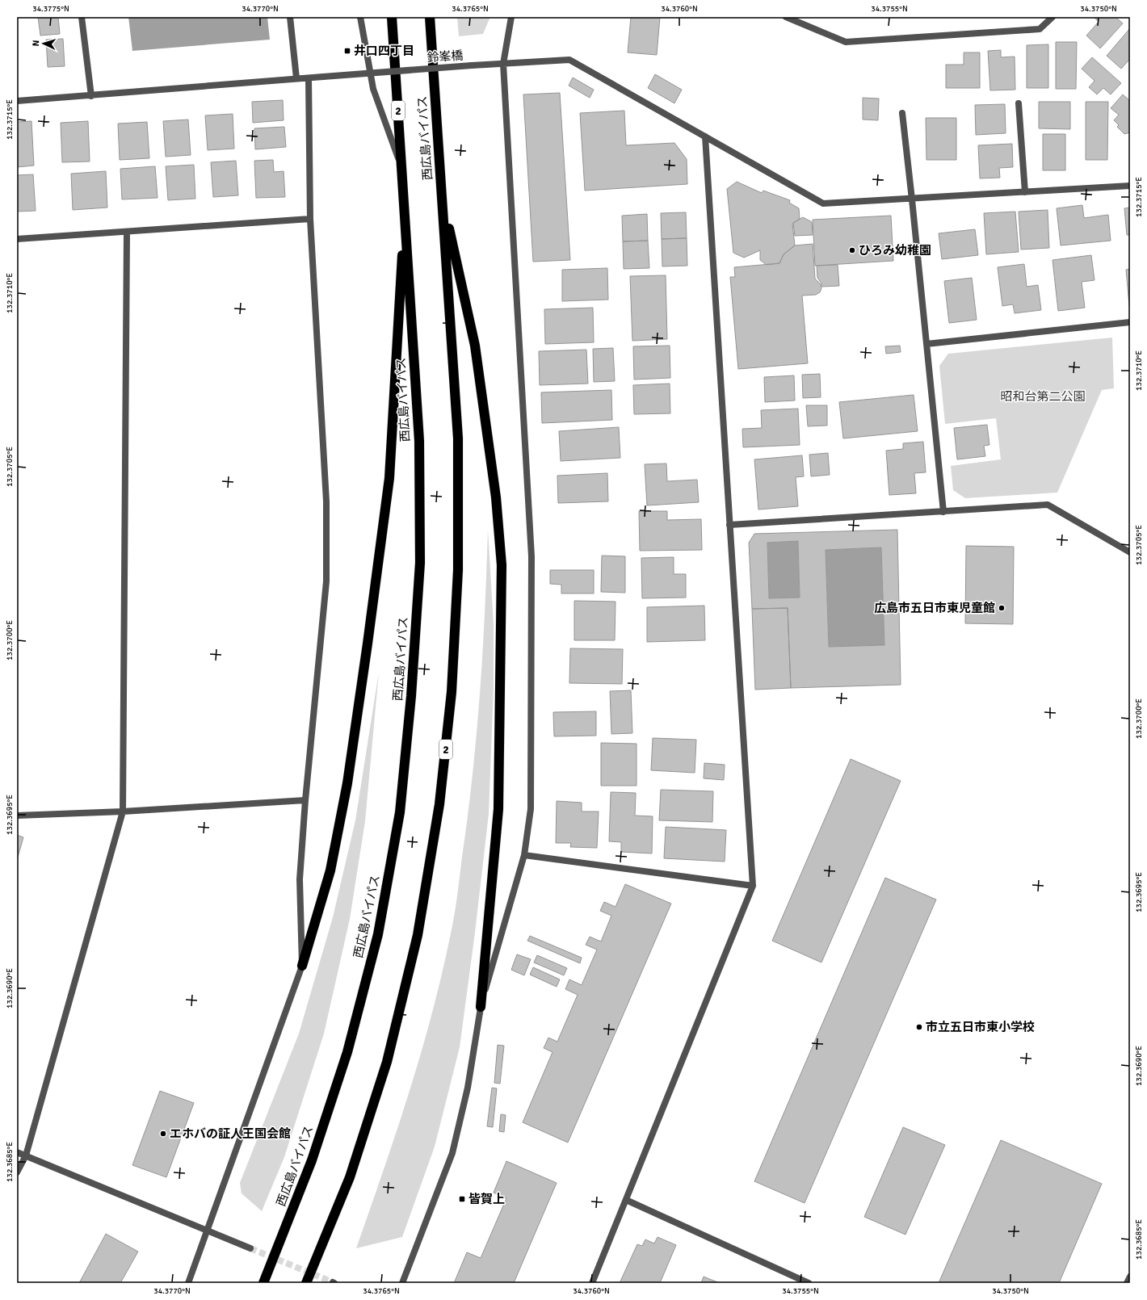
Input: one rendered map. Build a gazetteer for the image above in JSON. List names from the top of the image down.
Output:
{
  "streets": {
    "highway": ["2", "西広島バイパス"],
    "street": ["鈴峯橋"]
  },
  "parks": ["昭和台第二公園"],
  "places": {
    "transit": ["井口四丁目", "皆賀上"],
    "other": [
      "ひろみ幼稚園",
      "広島市五日市東児童館",
      "市立五日市東小学校",
      "エホバの証人王国会館"
    ]
  },
  "north": "left",
  "coordinates": [
    "34.3775°N",
    "34.3770°N",
    "34.3765°N",
    "34.3760°N",
    "34.3755°N",
    "34.3750°N",
    "132.3715°E",
    "132.3710°E",
    "132.3705°E",
    "132.3700°E",
    "132.3695°E",
    "132.3690°E",
    "132.3685°E"
  ]
}
